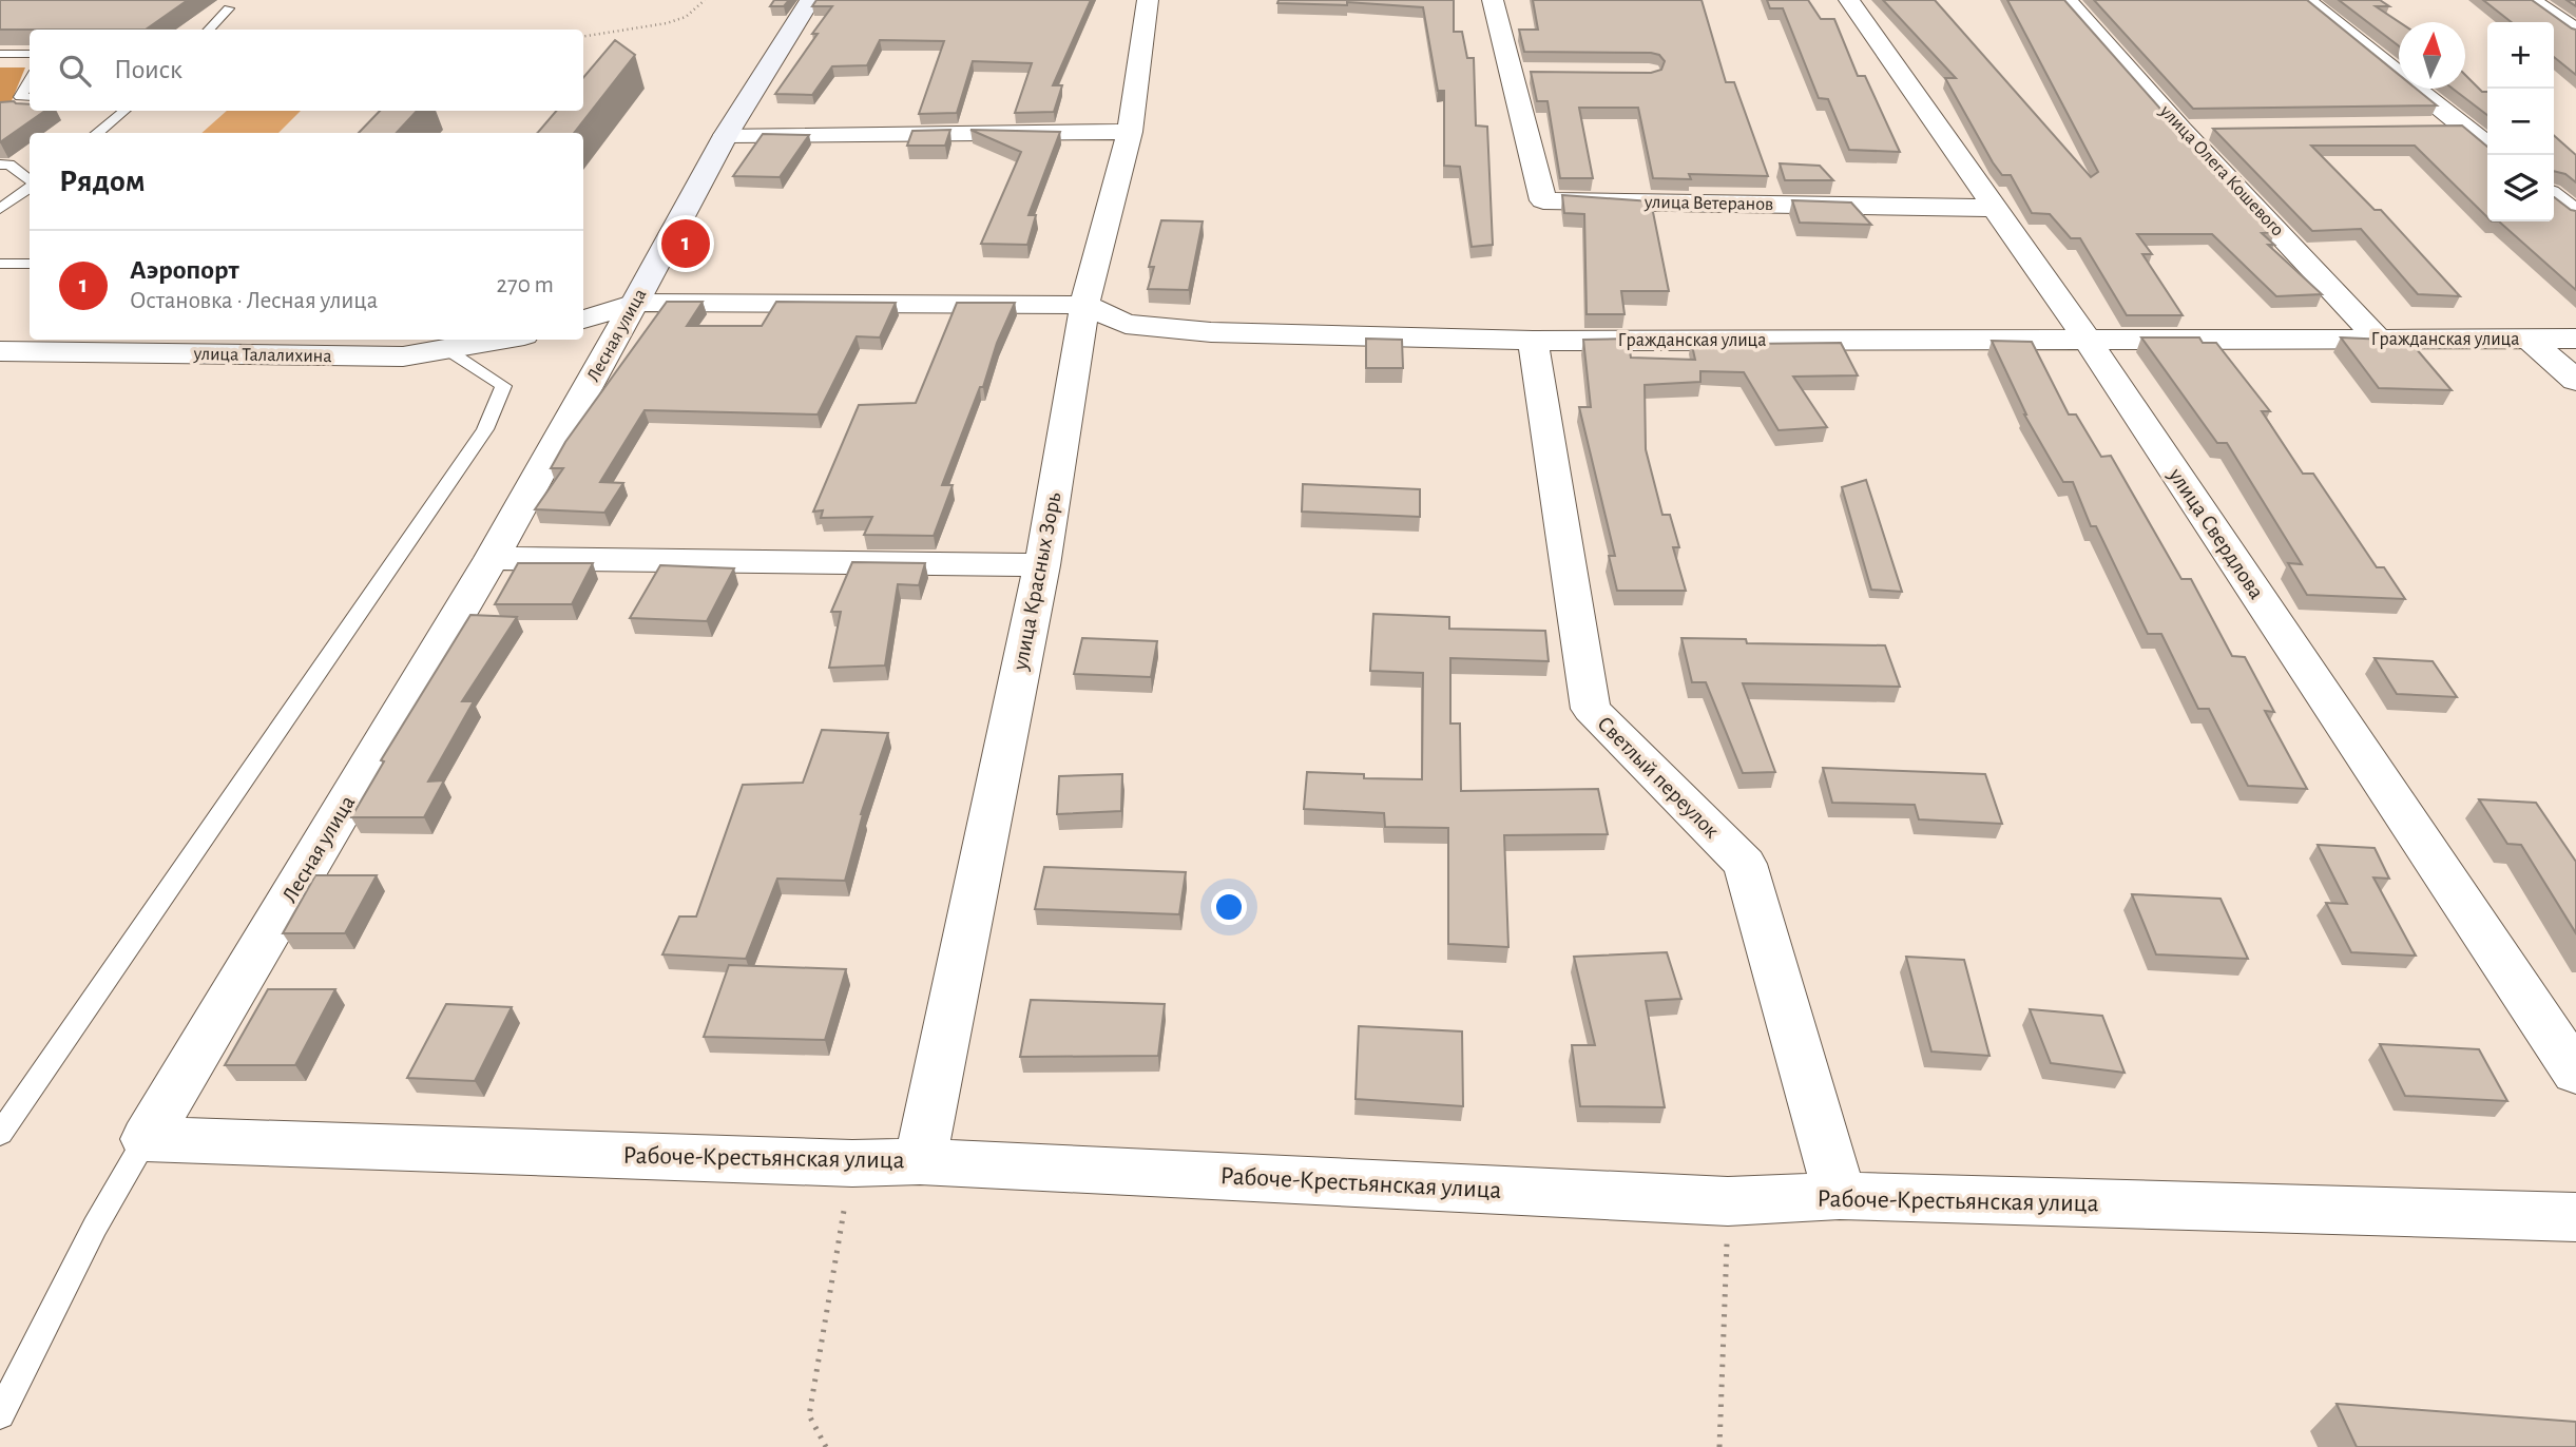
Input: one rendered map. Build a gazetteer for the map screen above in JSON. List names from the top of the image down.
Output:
{
  "streets": {
    "street": [
      "улица Олега Кошевого",
      "улица Ветеранов",
      "Лесная улица",
      "Гражданская улица",
      "улица Талалихина",
      "улица Свердлова",
      "улица Красных Зорь",
      "Светлый переулок",
      "Рабоче-Крестьянская улица"
    ]
  },
  "crossings": [
    ["улица Олега Кошевого", "Гражданская улица"],
    ["улица Ветеранов", "улица Свердлова"],
    ["Лесная улица", "Гражданская улица"],
    ["Лесная улица", "Рабоче-Крестьянская улица"],
    ["Гражданская улица", "улица Свердлова"],
    ["Гражданская улица", "улица Красных Зорь"],
    ["Гражданская улица", "Светлый переулок"],
    ["улица Красных Зорь", "Рабоче-Крестьянская улица"],
    ["Светлый переулок", "Рабоче-Крестьянская улица"]
  ],
  "north": "top",
  "page": {
    "map_buttons": ["+", "−"],
    "search": "Поиск",
    "heading": "Рядом",
    "pins": "1",
    "list": [
      {
        "mark": "1",
        "name": "Аэропорт",
        "note": "Остановка · Лесная улица",
        "value": "270 m"
      }
    ]
  }
}
